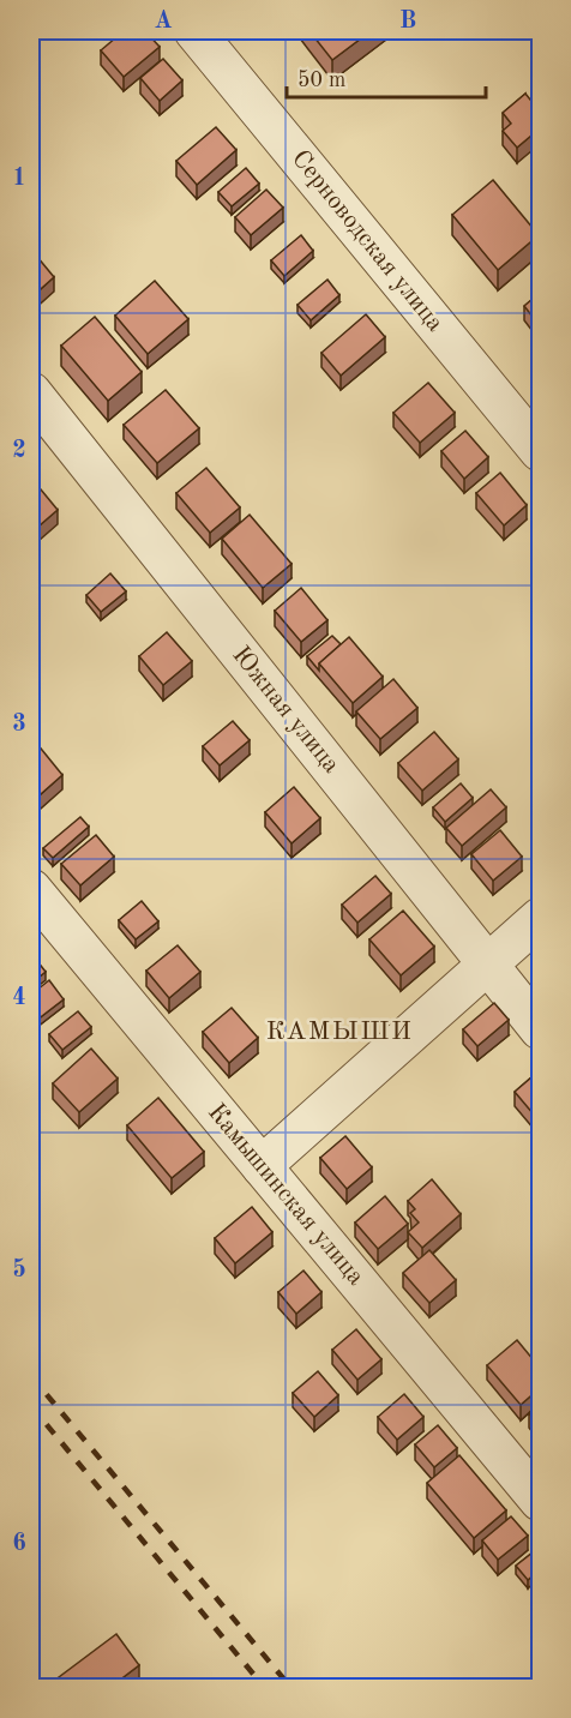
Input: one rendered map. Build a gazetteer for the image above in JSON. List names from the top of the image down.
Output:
{
  "streets": {
    "street": ["Серноводская улица", "Южная улица", "Камышинская улица"]
  },
  "districts": ["КАМЫШИ"],
  "scale_bar": "50 m",
  "grid": {
    "columns": ["A", "B"],
    "rows": [
      "1",
      "2",
      "3",
      "4",
      "5",
      "6"
    ]
  }
}
